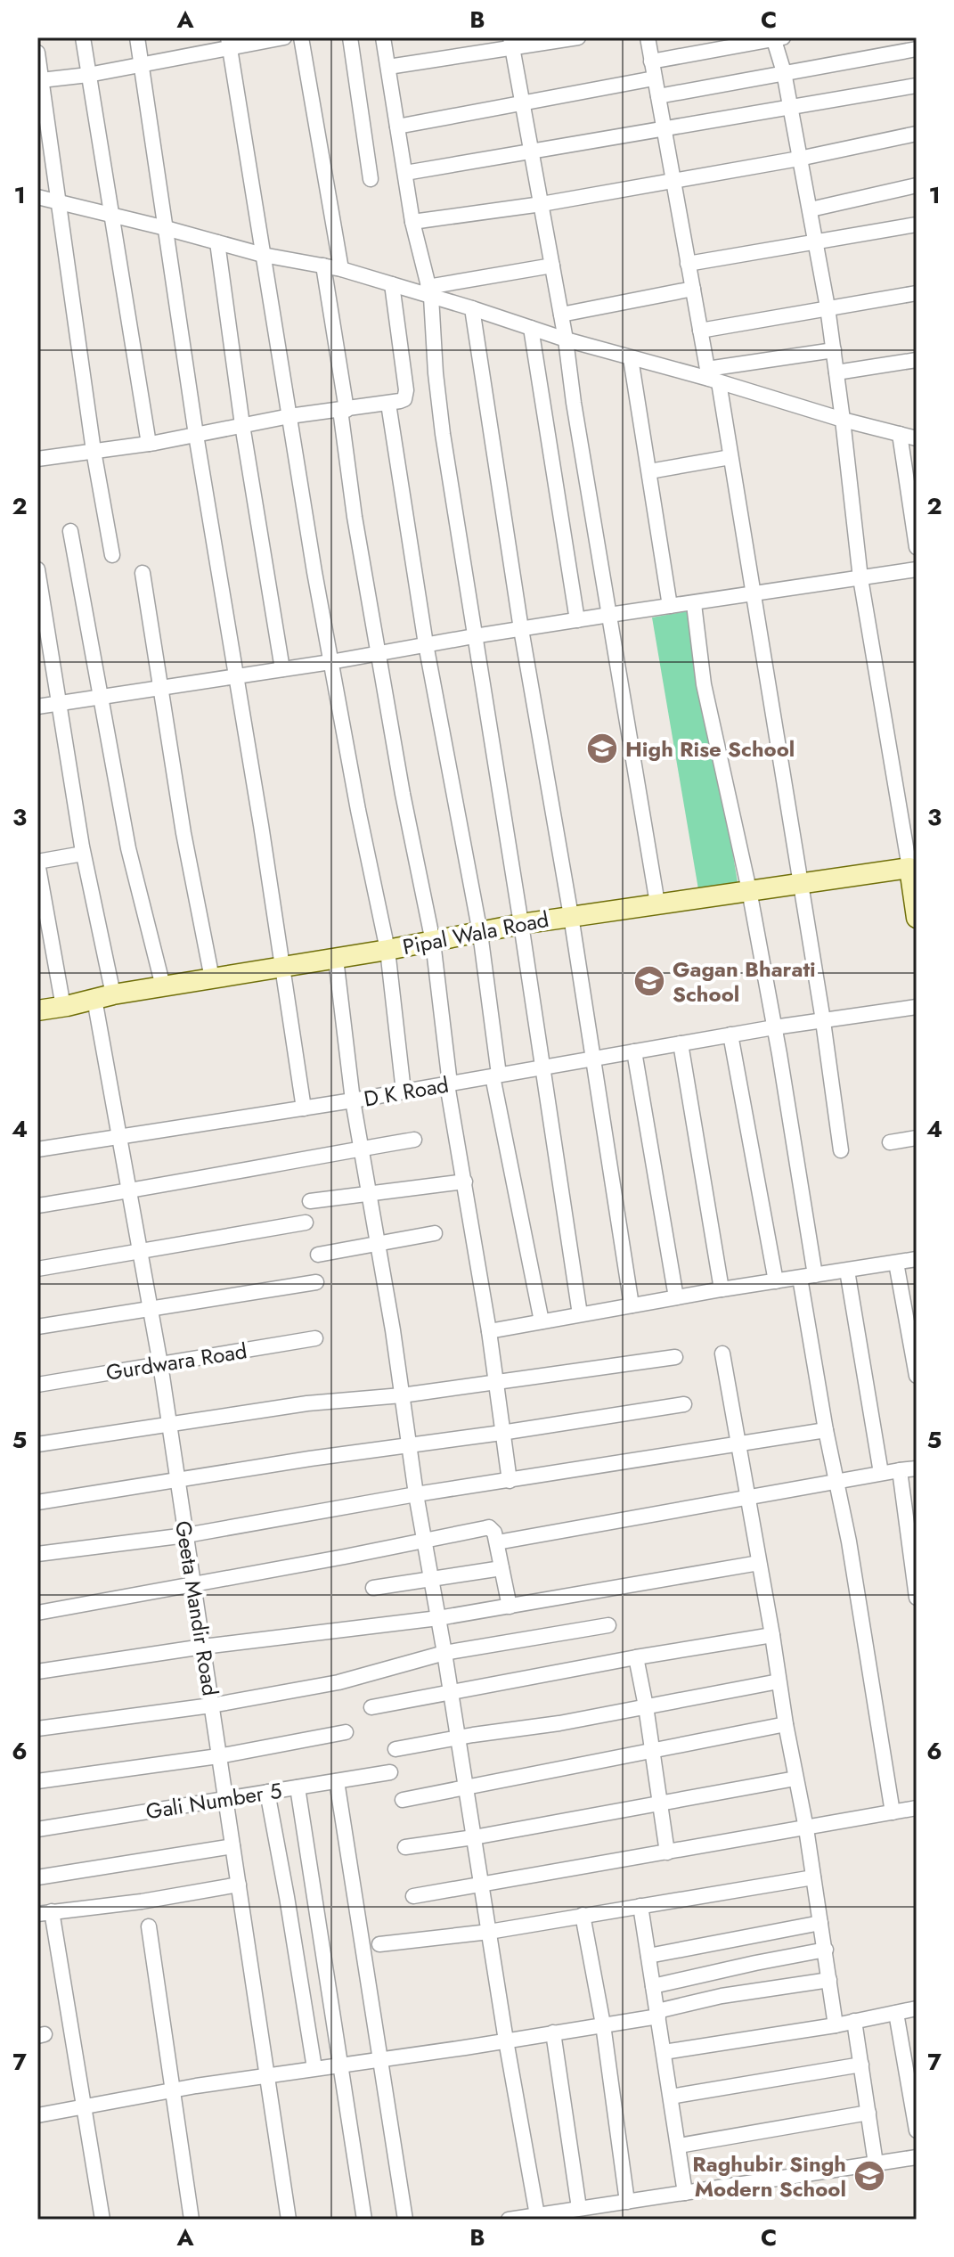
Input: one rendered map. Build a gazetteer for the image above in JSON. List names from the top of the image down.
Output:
{
  "streets": {
    "street": [
      "Pipal Wala Road",
      "D K Road",
      "Gurdwara Road",
      "Geeta Mandir Road",
      "Gali Number 5"
    ]
  },
  "crossings": [
    ["Pipal Wala Road", "Geeta Mandir Road"],
    ["D K Road", "Geeta Mandir Road"],
    ["Gurdwara Road", "Geeta Mandir Road"],
    ["Geeta Mandir Road", "Gali Number 5"]
  ],
  "places": {
    "school or university": ["High Rise School", "Gagan Bharati School", "Raghubir Singh Modern School"]
  },
  "grid": {
    "columns": ["A", "B", "C"],
    "rows": [
      "1",
      "2",
      "3",
      "4",
      "5",
      "6",
      "7"
    ]
  }
}
